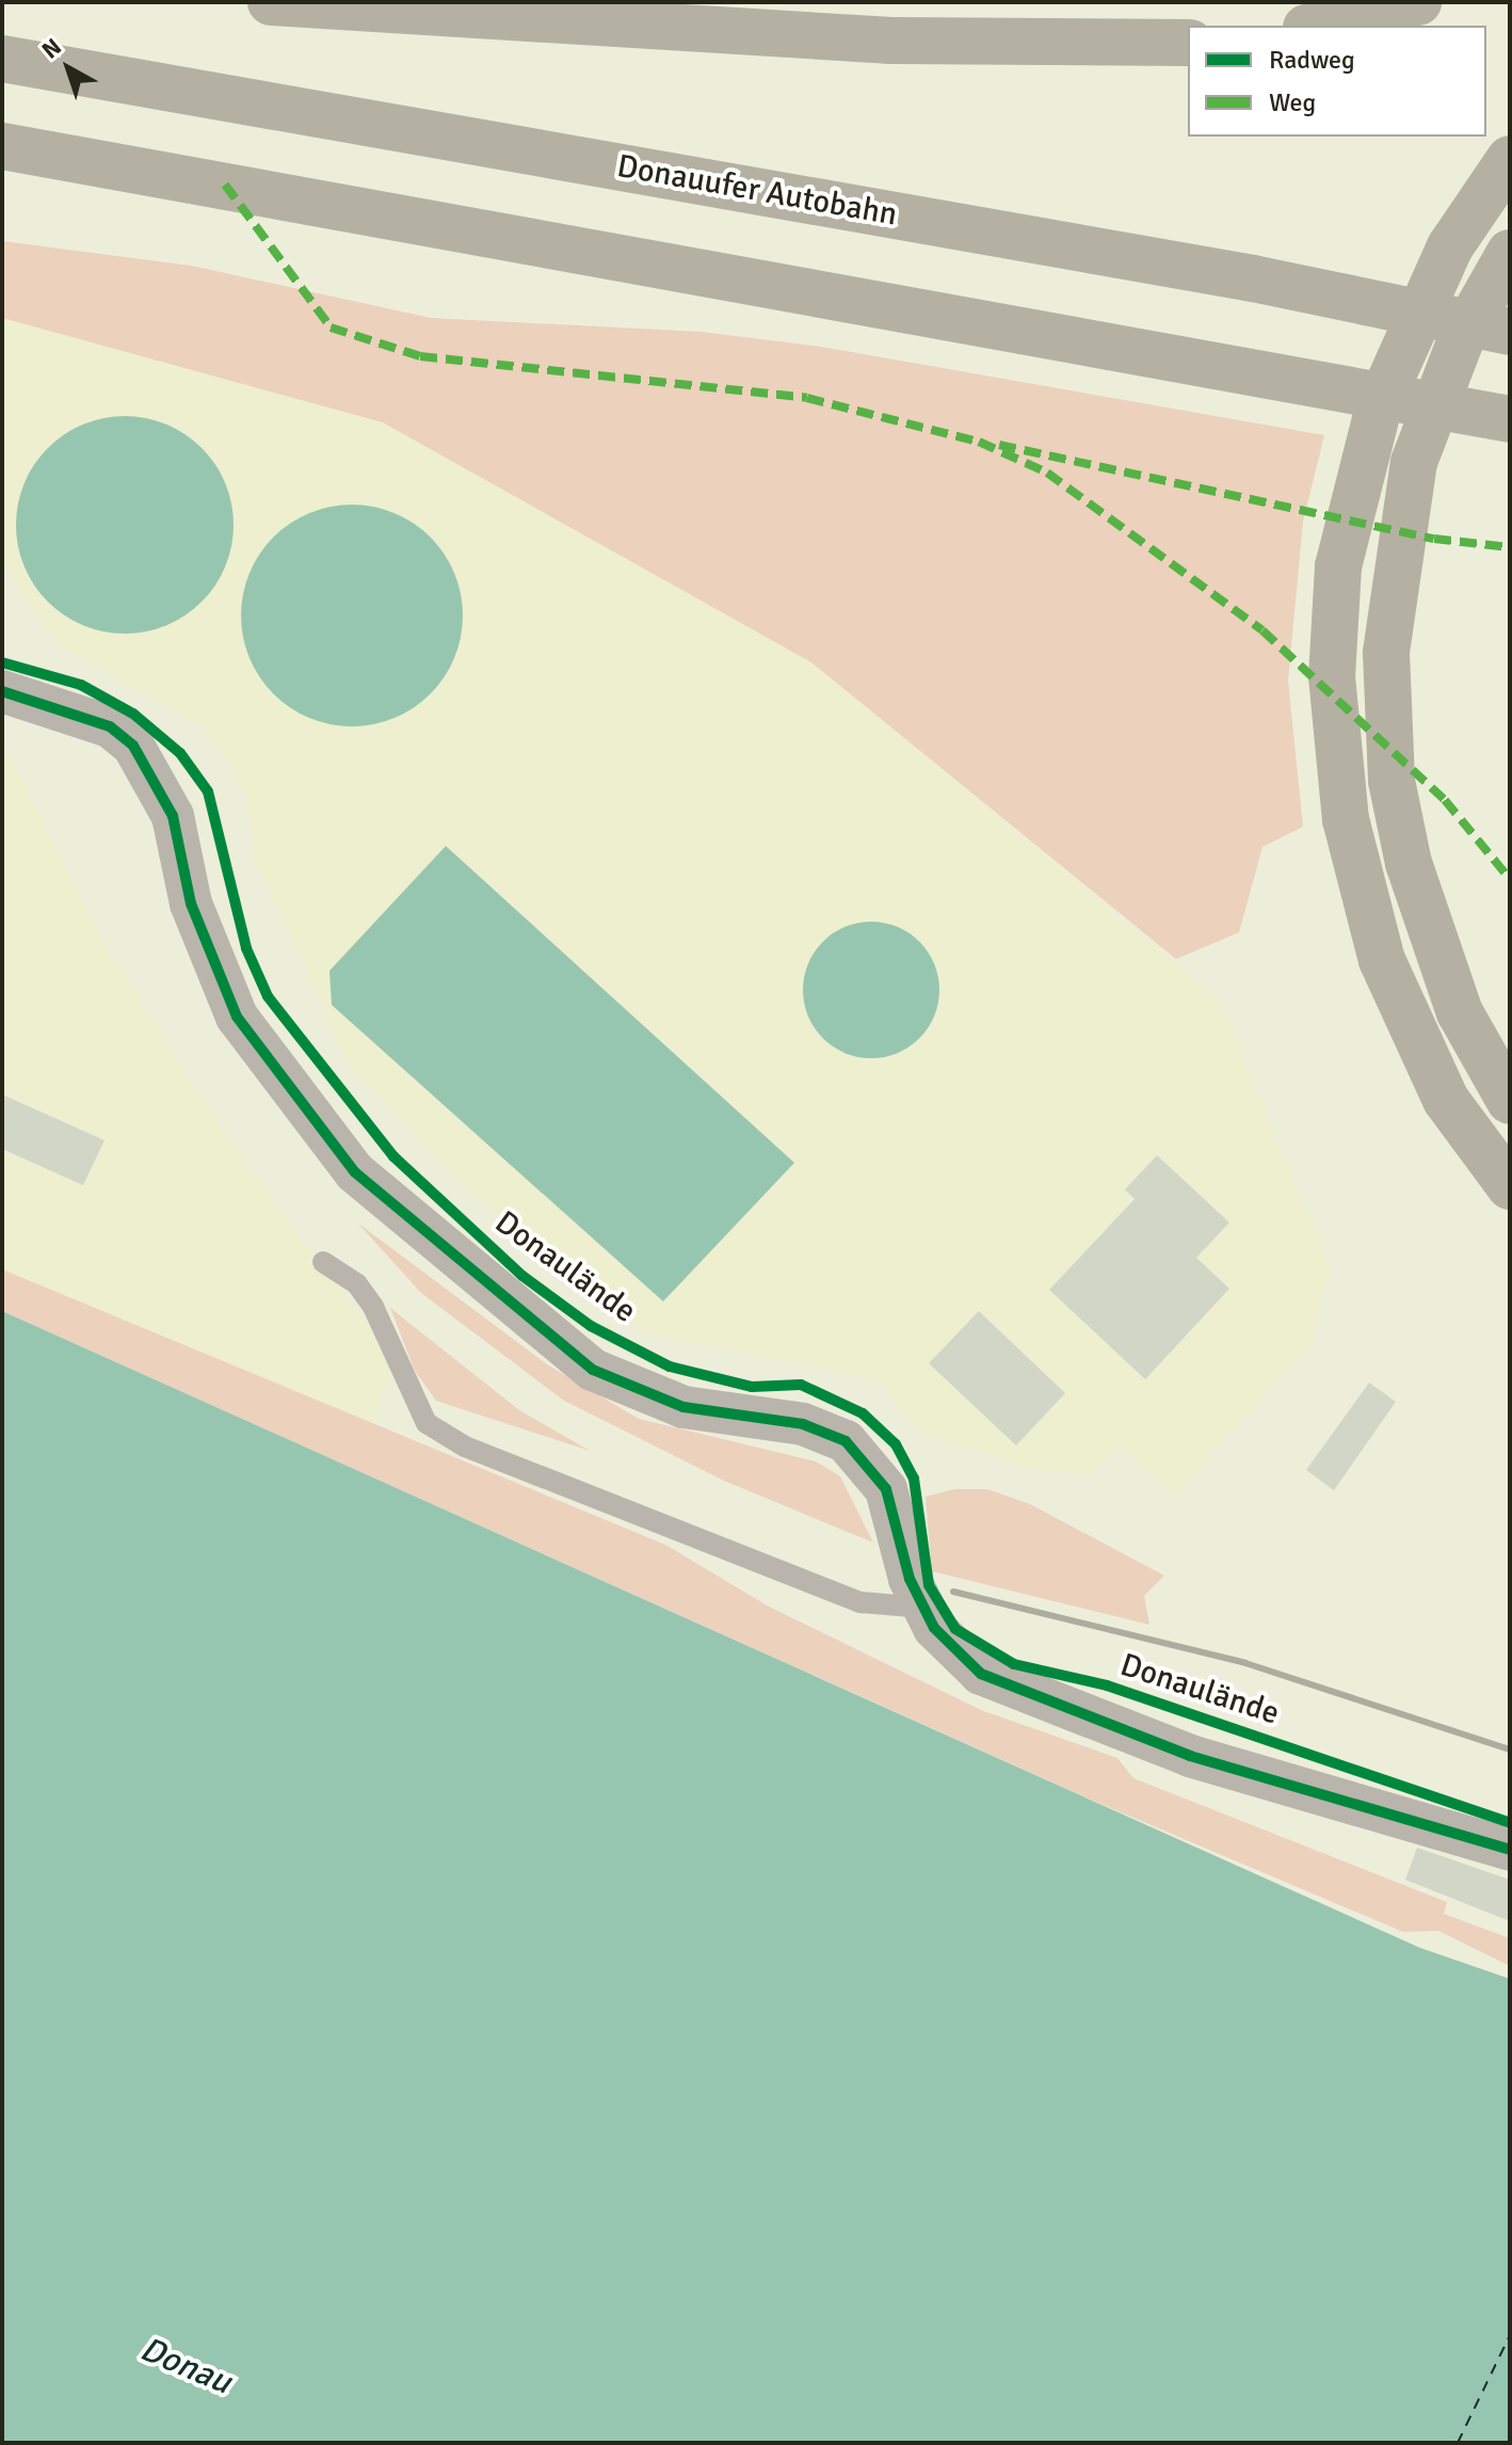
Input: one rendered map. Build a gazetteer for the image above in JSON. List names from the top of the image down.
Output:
{
  "streets": {
    "highway": ["Donauufer Autobahn"],
    "street": ["Donaulände"]
  },
  "water": ["Donau"],
  "legend": ["Radweg", "Weg"],
  "north": "top left"
}
